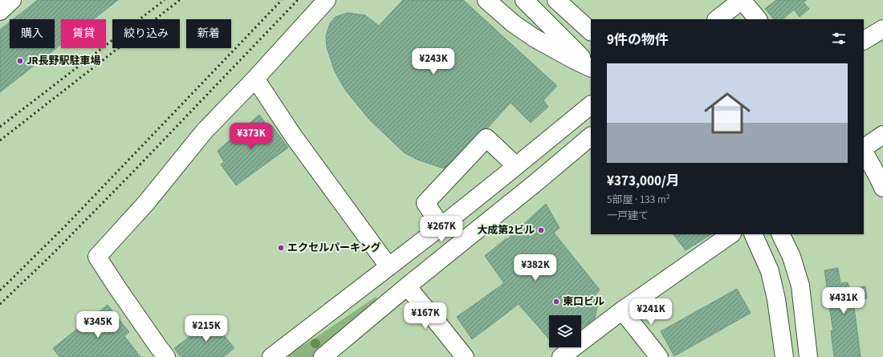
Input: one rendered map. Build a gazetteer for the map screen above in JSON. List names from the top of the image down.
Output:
{
  "places": [
    "JR長野駅駐車場",
    "大成第2ビル",
    "エクセルパーキング",
    "東口ビル"
  ],
  "page": {
    "chip": [
      "購入",
      "賃貸",
      "絞り込み",
      "新着"
    ],
    "heading": "9件の物件",
    "price": [
      "¥243K",
      "¥373K",
      "¥267K",
      "¥382K",
      "¥431K",
      "¥241K",
      "¥167K",
      "¥345K",
      "¥215K"
    ],
    "list": [
      {
        "name": "¥373,000/月",
        "note": "5部屋 · 133 m² · 一戸建て"
      }
    ]
  }
}
